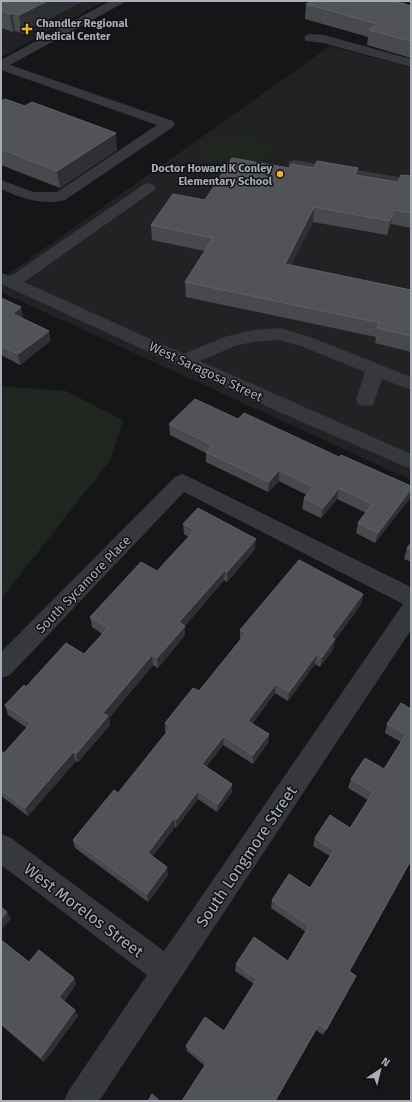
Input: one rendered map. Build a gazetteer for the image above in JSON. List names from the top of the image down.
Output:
{
  "streets": {
    "street": [
      "West Saragosa Street",
      "South Sycamore Place",
      "South Longmore Street",
      "West Morelos Street"
    ]
  },
  "crossings": [
    ["South Longmore Street", "West Morelos Street"]
  ],
  "places": {
    "health": ["Chandler Regional Medical Center"],
    "other": ["Doctor Howard K Conley Elementary School"]
  },
  "north": "top right"
}
